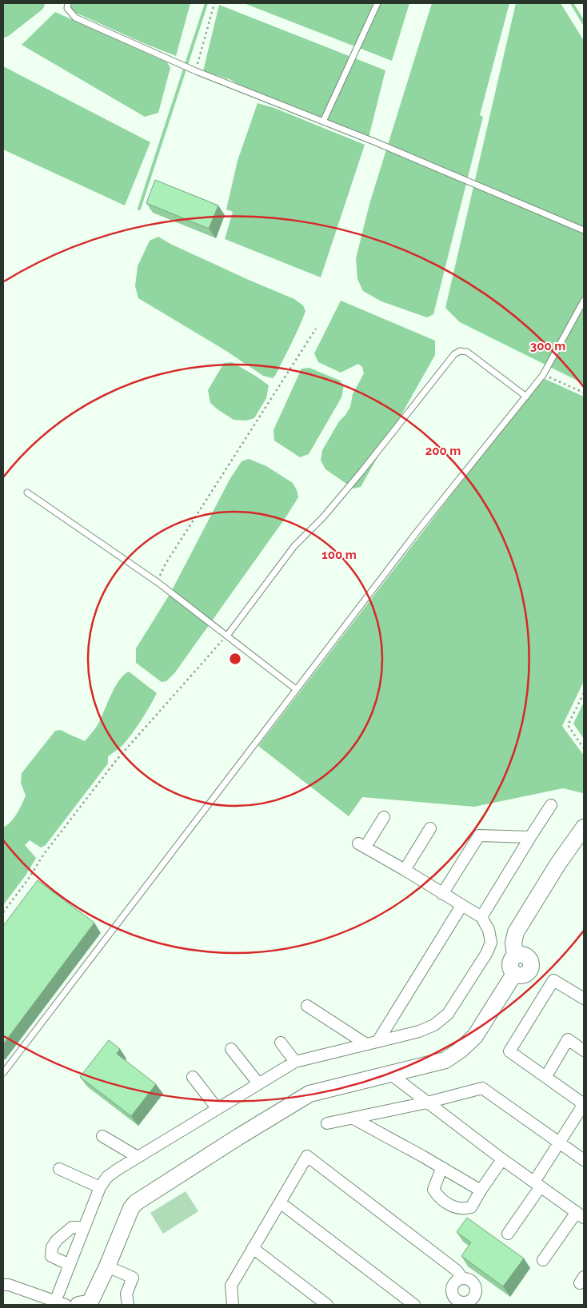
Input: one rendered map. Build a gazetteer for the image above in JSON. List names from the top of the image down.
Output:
{
  "rings": ["300 m", "200 m", "100 m"]
}
